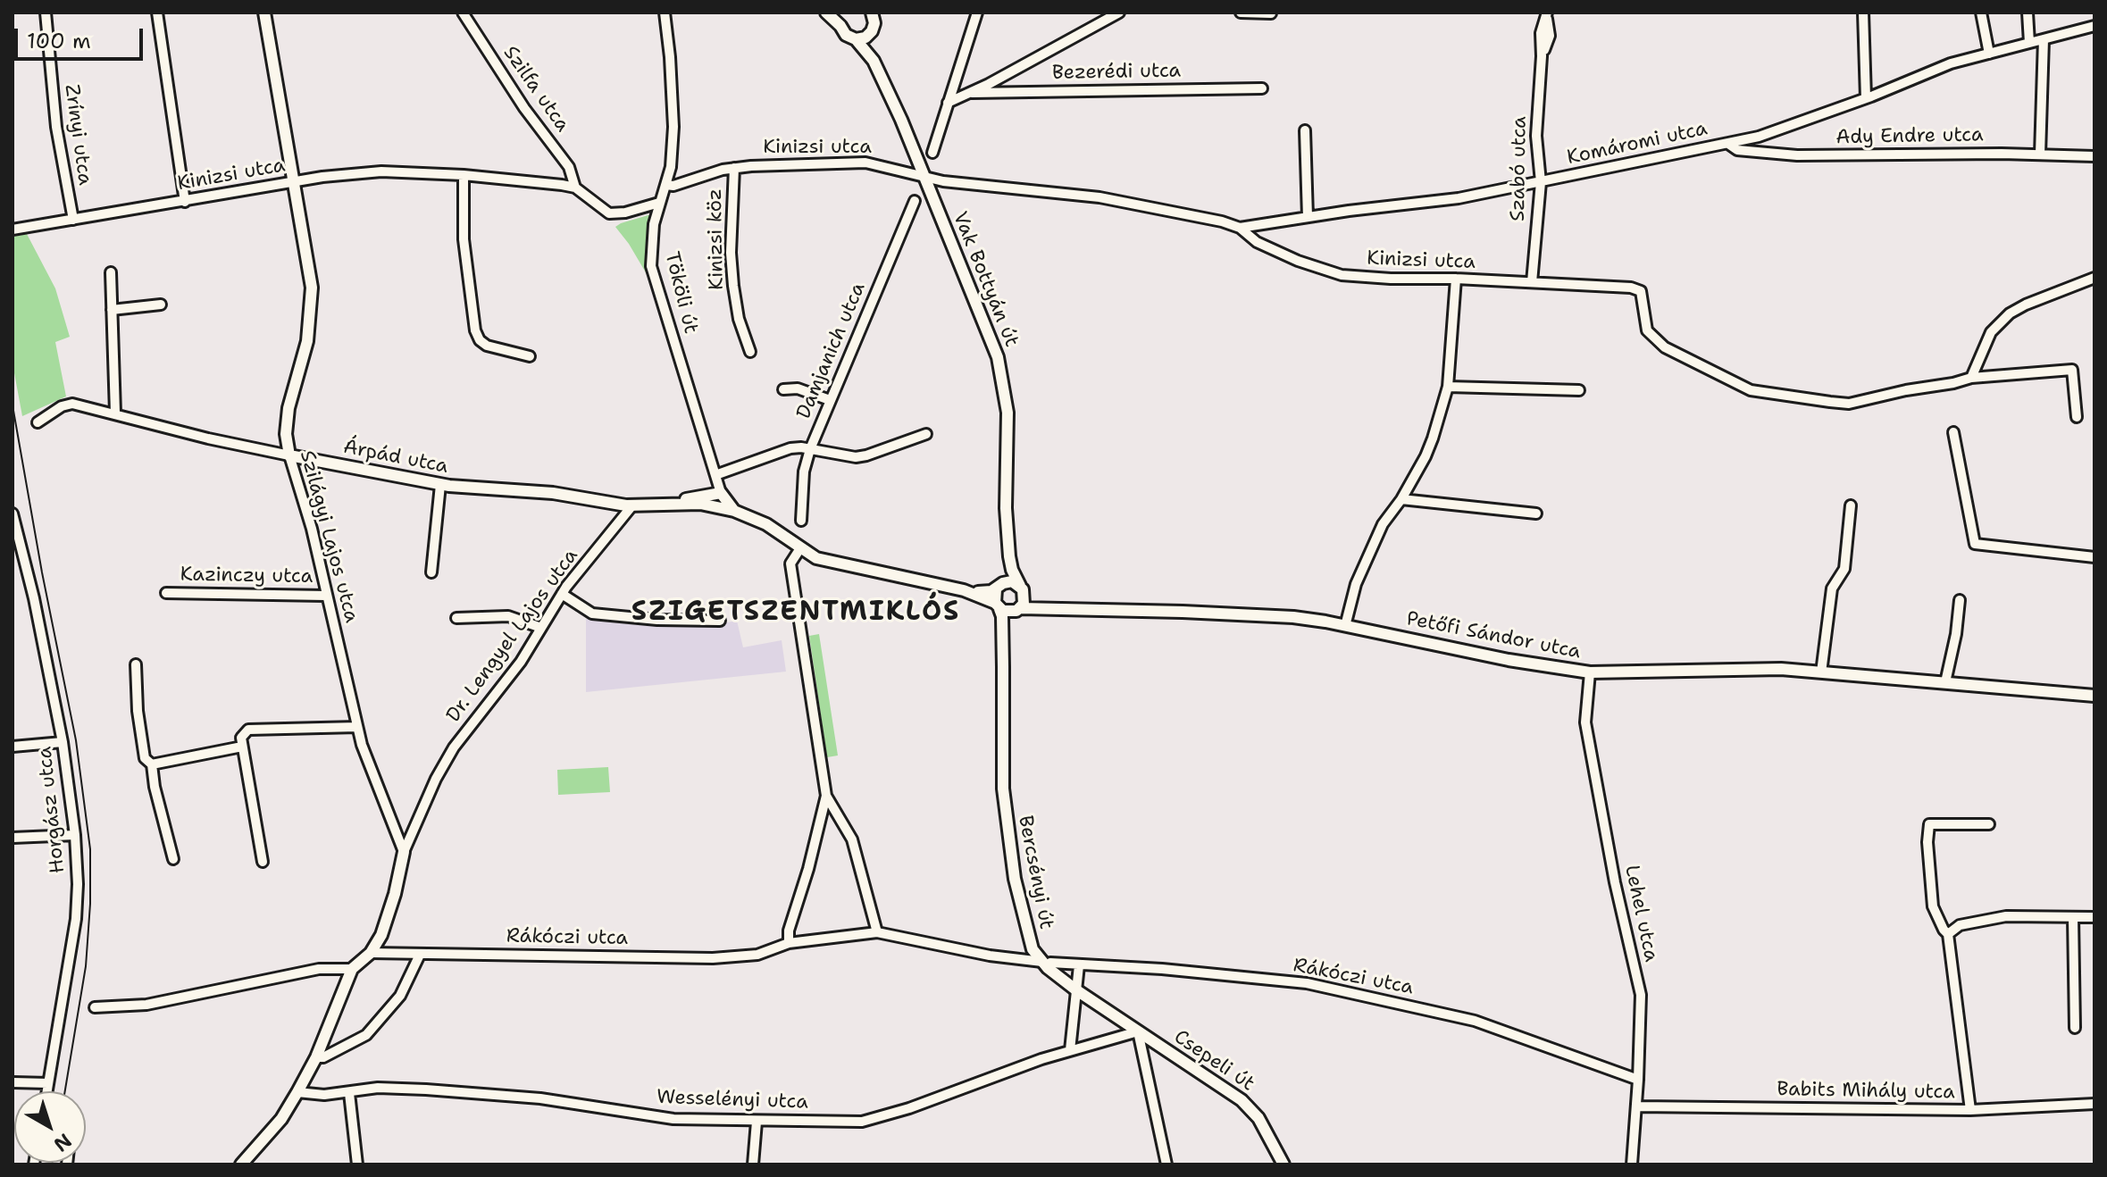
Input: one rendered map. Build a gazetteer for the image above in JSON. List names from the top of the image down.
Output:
{
  "streets": {
    "street": [
      "Bezerédi utca",
      "Szilfa utca",
      "Zrínyi utca",
      "Ady Endre utca",
      "Komáromi utca",
      "Kinizsi utca",
      "Szabó utca",
      "Kinizsi köz",
      "Vak Bottyán út",
      "Tököli út",
      "Damjanich utca",
      "Árpád utca",
      "Szilágyi Lajos utca",
      "Kazinczy utca",
      "Dr. Lengyel Lajos utca",
      "Petőfi Sándor utca",
      "Horgász utca",
      "Bercsényi út",
      "Lehel utca",
      "Rákóczi utca",
      "Csepeli út",
      "Babits Mihály utca",
      "Wesselényi utca"
    ]
  },
  "crossings": [
    ["Szilfa utca", "Kinizsi utca"],
    ["Zrínyi utca", "Kinizsi utca"],
    ["Ady Endre utca", "Komáromi utca"],
    ["Komáromi utca", "Kinizsi utca"],
    ["Komáromi utca", "Szabó utca"],
    ["Kinizsi utca", "Szabó utca"],
    ["Kinizsi utca", "Kinizsi köz"],
    ["Kinizsi utca", "Vak Bottyán út"],
    ["Kinizsi utca", "Tököli út"],
    ["Kinizsi utca", "Szilágyi Lajos utca"],
    ["Vak Bottyán út", "Petőfi Sándor utca"],
    ["Vak Bottyán út", "Bercsényi út"],
    ["Tököli út", "Árpád utca"],
    ["Árpád utca", "Szilágyi Lajos utca"],
    ["Árpád utca", "Dr. Lengyel Lajos utca"],
    ["Szilágyi Lajos utca", "Kazinczy utca"],
    ["Szilágyi Lajos utca", "Dr. Lengyel Lajos utca"],
    ["Dr. Lengyel Lajos utca", "Rákóczi utca"],
    ["Petőfi Sándor utca", "Bercsényi út"],
    ["Petőfi Sándor utca", "Lehel utca"],
    ["Bercsényi út", "Rákóczi utca"],
    ["Bercsényi út", "Csepeli út"],
    ["Bercsényi út", "Wesselényi utca"],
    ["Lehel utca", "Rákóczi utca"],
    ["Lehel utca", "Babits Mihály utca"],
    ["Csepeli út", "Wesselényi utca"]
  ],
  "districts": ["SZIGETSZENTMIKLÓS"],
  "scale_bar": "100 m",
  "north": "bottom right"
}
